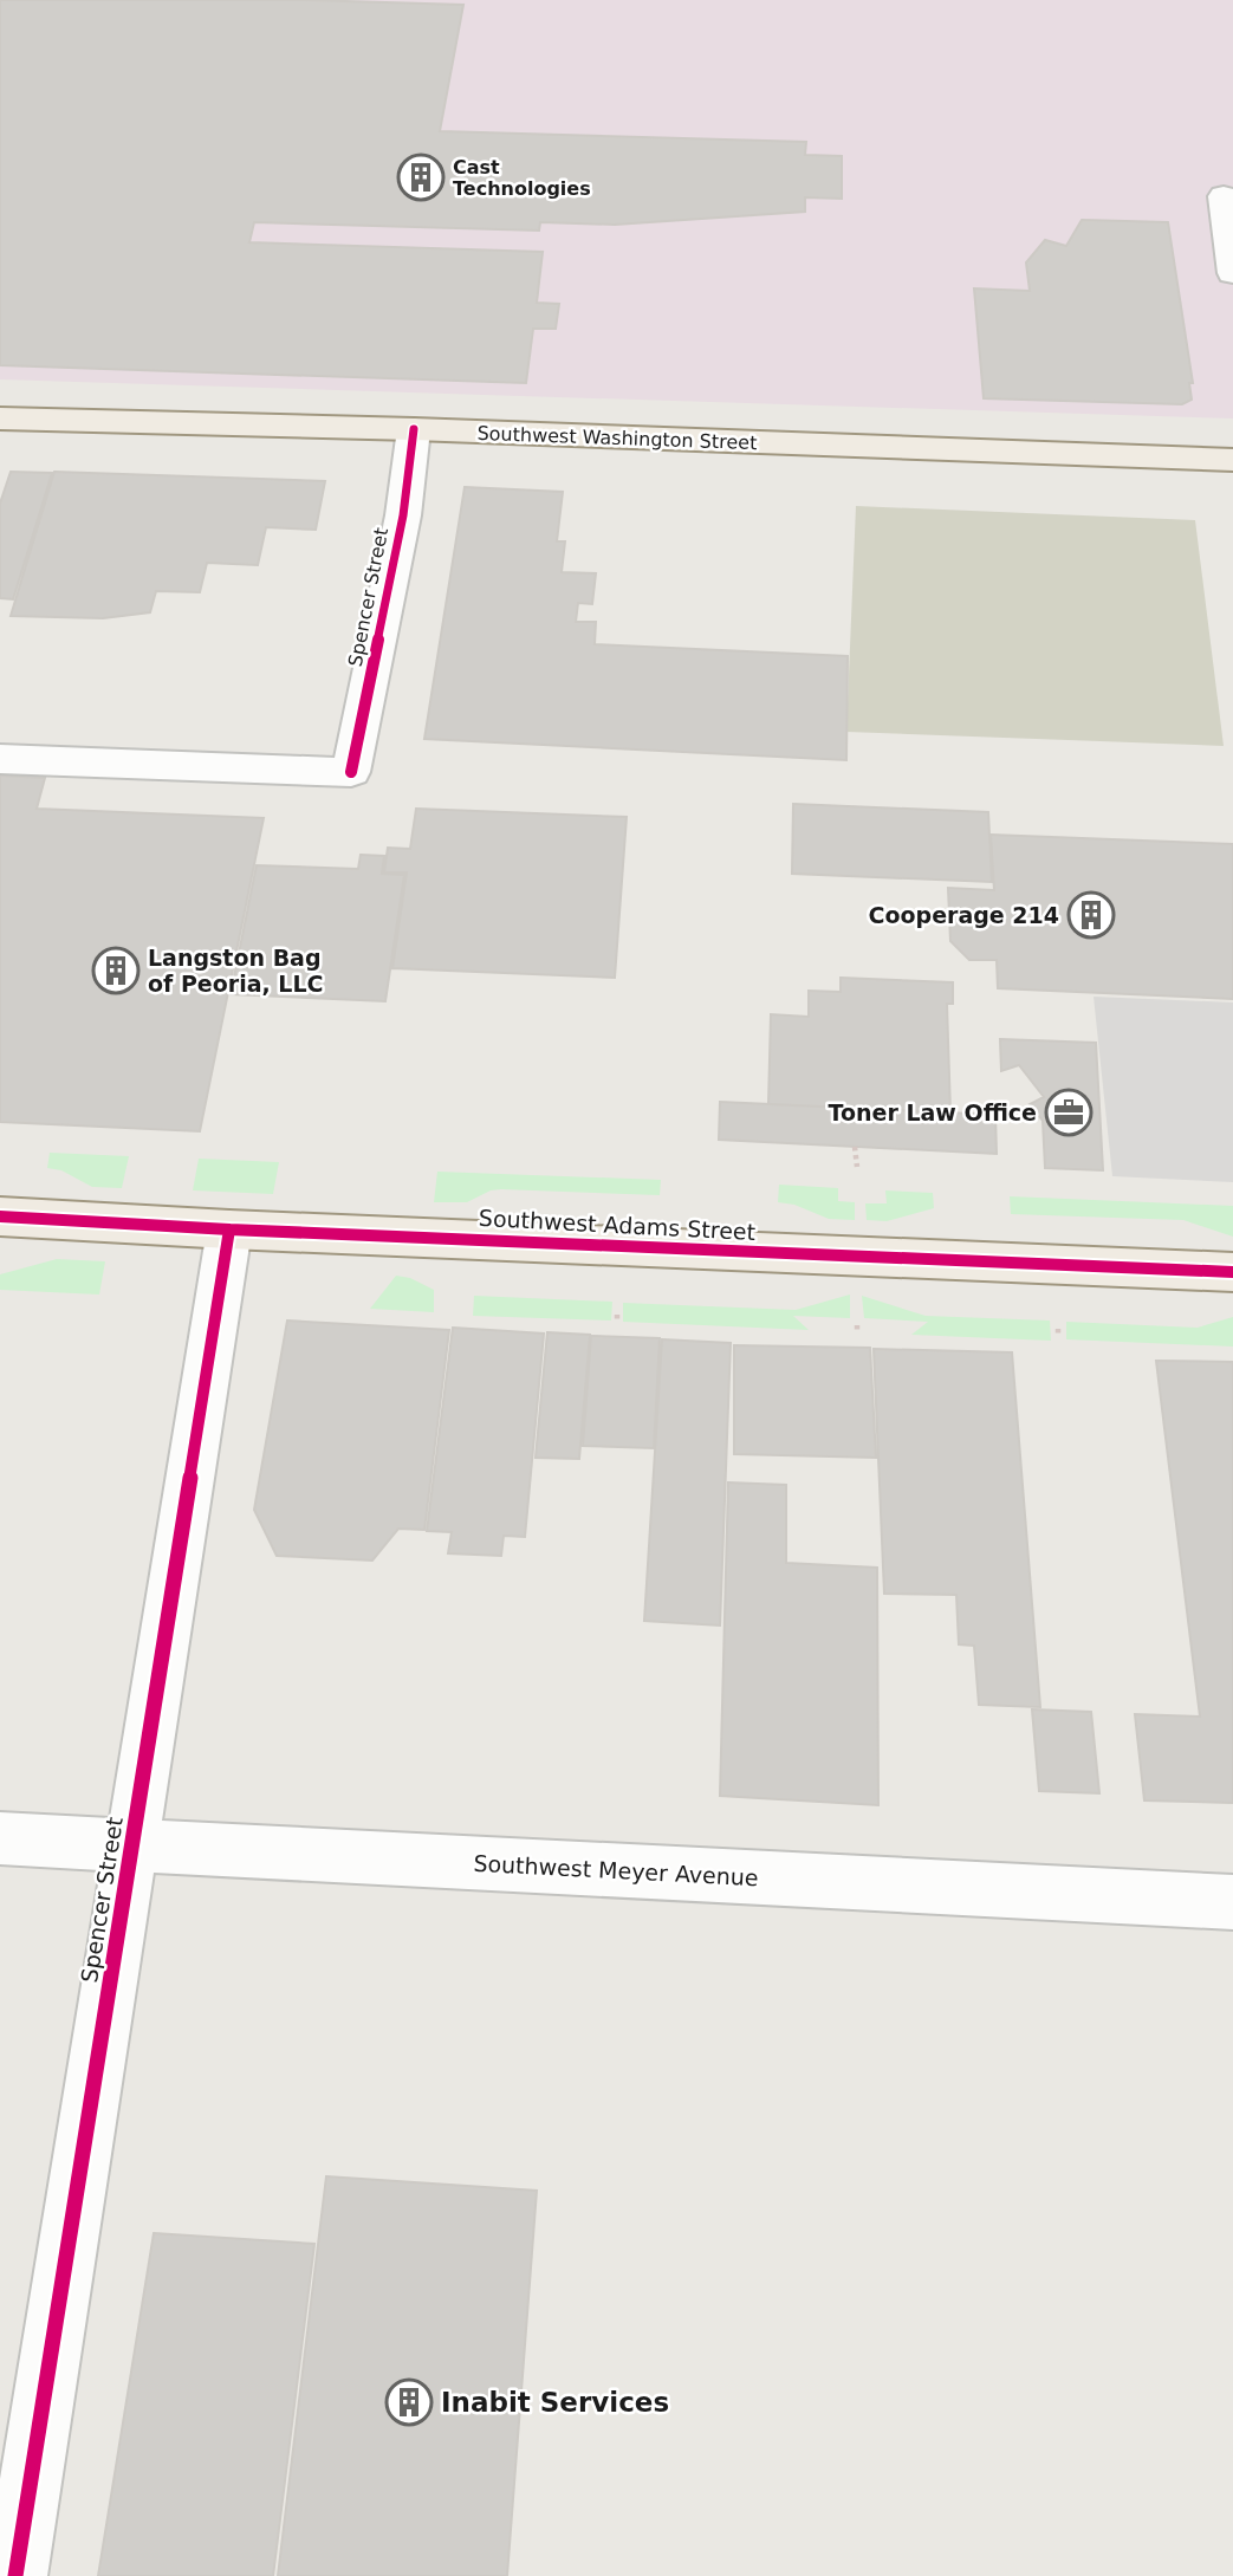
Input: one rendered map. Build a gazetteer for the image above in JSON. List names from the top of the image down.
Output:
{
  "streets": {
    "main road": ["Southwest Washington Street", "Southwest Adams Street"],
    "street": ["Spencer Street", "Southwest Meyer Avenue"]
  },
  "crossings": [
    ["Southwest Washington Street", "Spencer Street"],
    ["Spencer Street", "Southwest Adams Street"],
    ["Spencer Street", "Southwest Meyer Avenue"]
  ],
  "places": {
    "building": [
      "Cast Technologies",
      "Cooperage 214",
      "Langston Bag of Peoria, LLC",
      "Inabit Services"
    ],
    "office": ["Toner Law Office"]
  }
}
